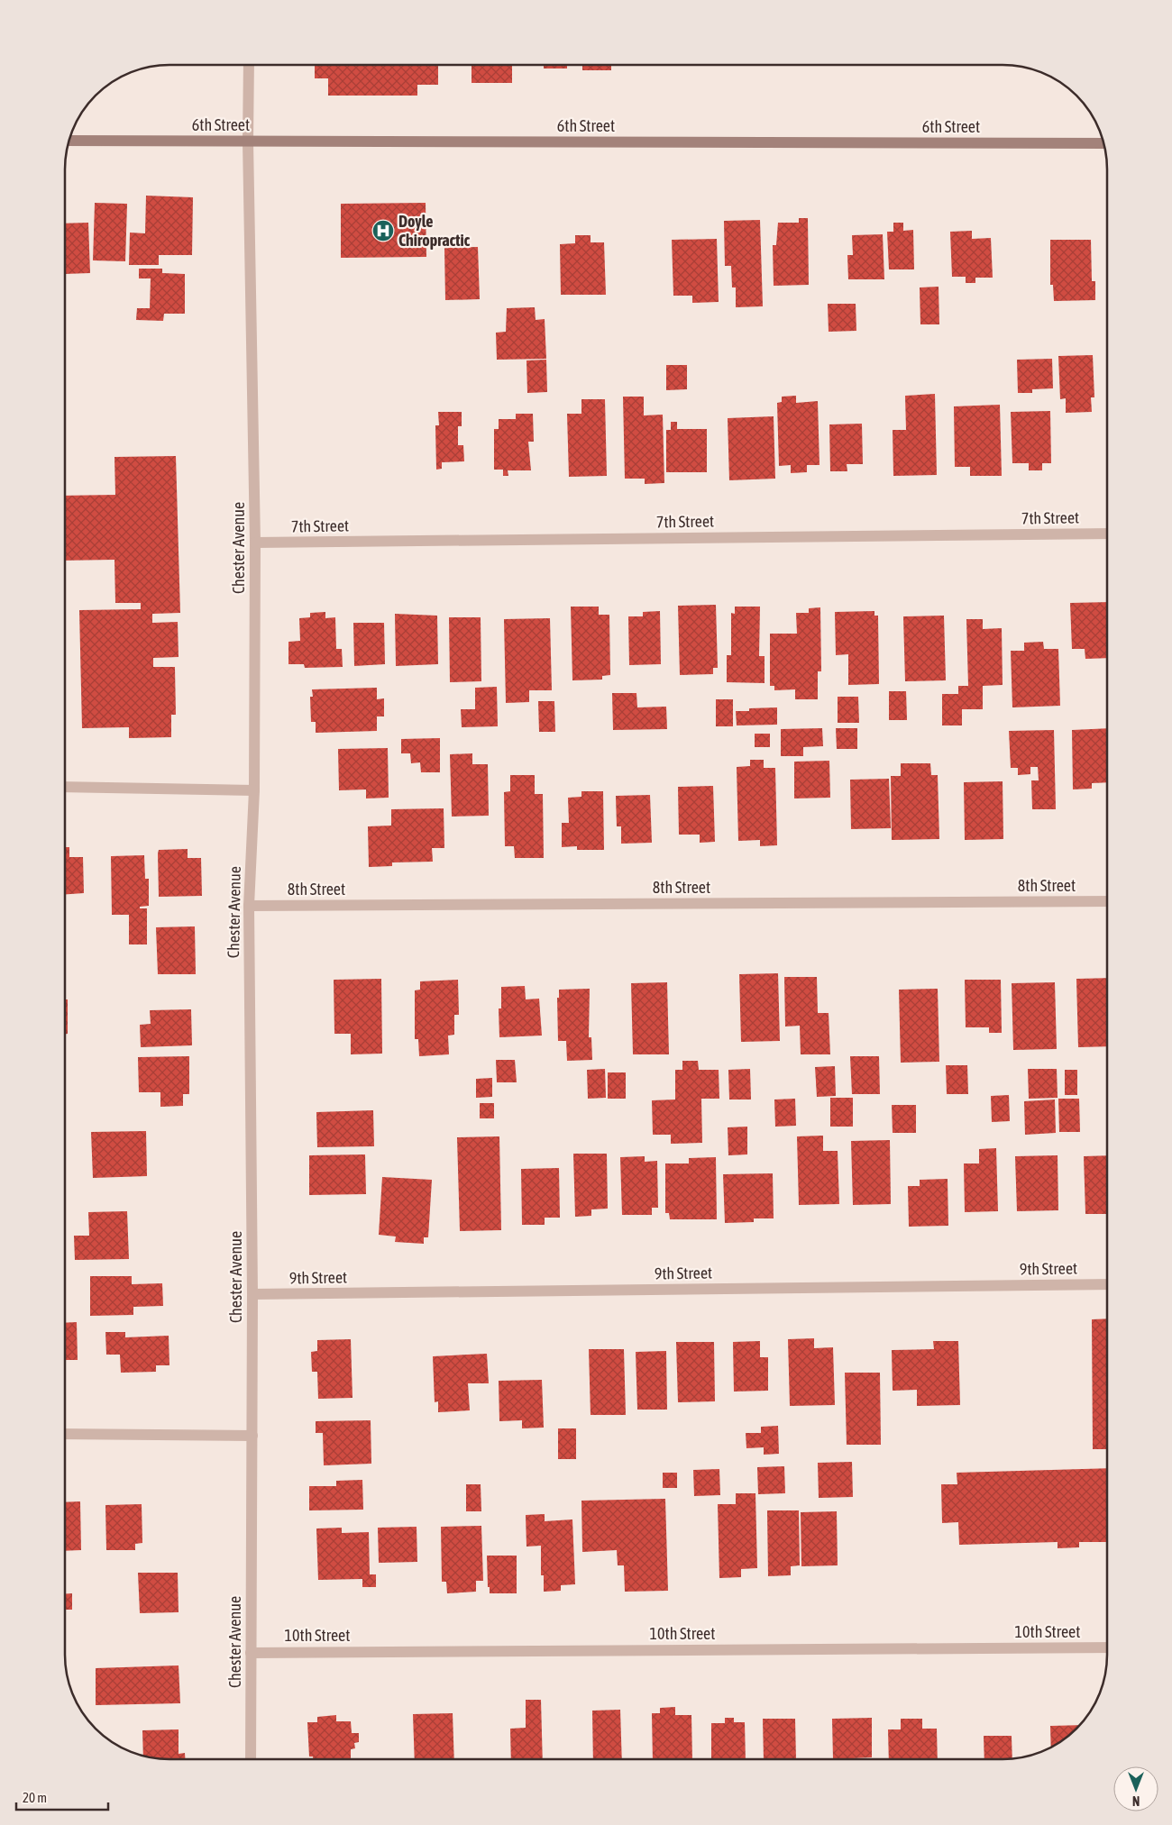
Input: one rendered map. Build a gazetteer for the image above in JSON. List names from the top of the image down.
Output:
{
  "streets": {
    "main road": ["6th Street"],
    "street": [
      "7th Street",
      "Chester Avenue",
      "8th Street",
      "9th Street",
      "10th Street"
    ]
  },
  "crossings": [
    ["6th Street", "Chester Avenue"],
    ["7th Street", "Chester Avenue"],
    ["Chester Avenue", "8th Street"],
    ["Chester Avenue", "9th Street"],
    ["Chester Avenue", "10th Street"]
  ],
  "places": {
    "hospital": ["Doyle Chiropractic"]
  },
  "scale_bar": "20 m",
  "north": "bottom"
}
